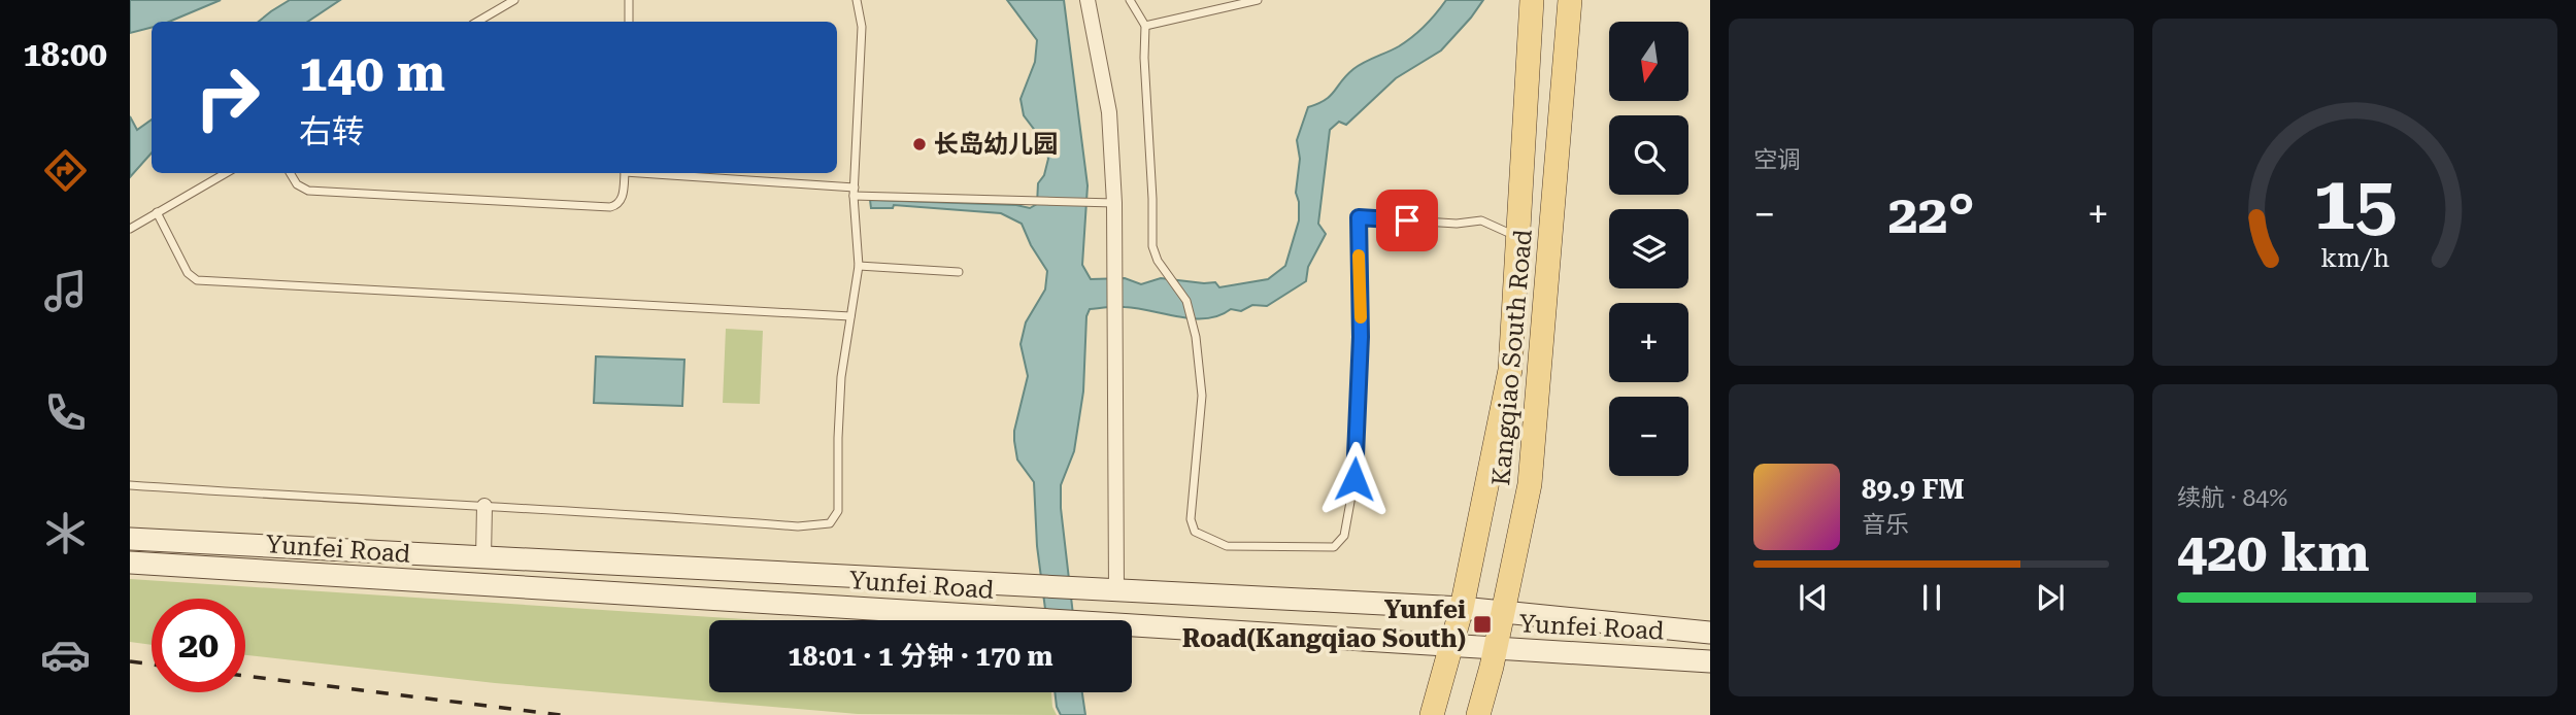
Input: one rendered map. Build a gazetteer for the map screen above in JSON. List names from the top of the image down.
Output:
{
  "streets": {
    "main road": ["Kangqiao South Road", "Yunfei Road"]
  },
  "crossings": [
    ["Kangqiao South Road", "Yunfei Road"]
  ],
  "places": {
    "other": ["长岛幼儿园"],
    "transit": ["Yunfei Road(Kangqiao South)"]
  },
  "north": "bottom",
  "page": {
    "tabs": "18:00",
    "tile": [
      "空调",
      ["续航 · 84%", "420 km"]
    ],
    "map_buttons": ["+", "−"],
    "turn": ["140 m", "右转"],
    "heat": ["−", "22°", "+"],
    "song": ["89.9 FM", "音乐"],
    "limit": "20",
    "trip": "18:01 · 1 分钟 · 170 m",
    "gauge": ["15", "km/h"]
  }
}
